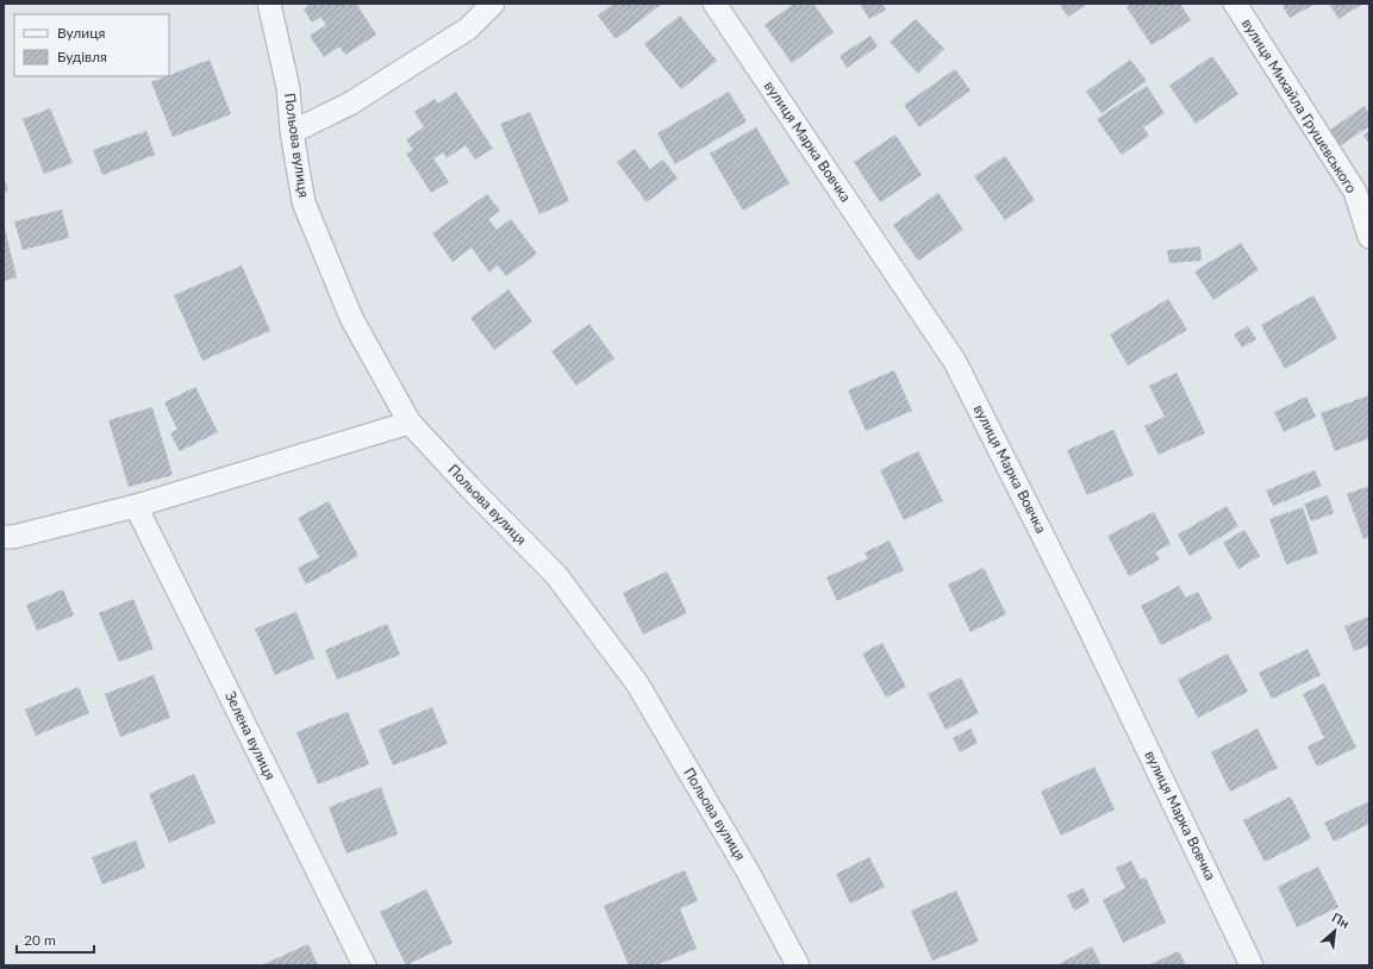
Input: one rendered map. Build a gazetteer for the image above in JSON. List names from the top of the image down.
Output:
{
  "streets": {
    "street": [
      "вулиця Михайла Грушевського",
      "вулиця Марка Вовчка",
      "Польова вулиця",
      "Зелена вулиця"
    ]
  },
  "legend": ["Вулиця", "Будівля"],
  "scale_bar": "20 m",
  "north": "top right"
}
